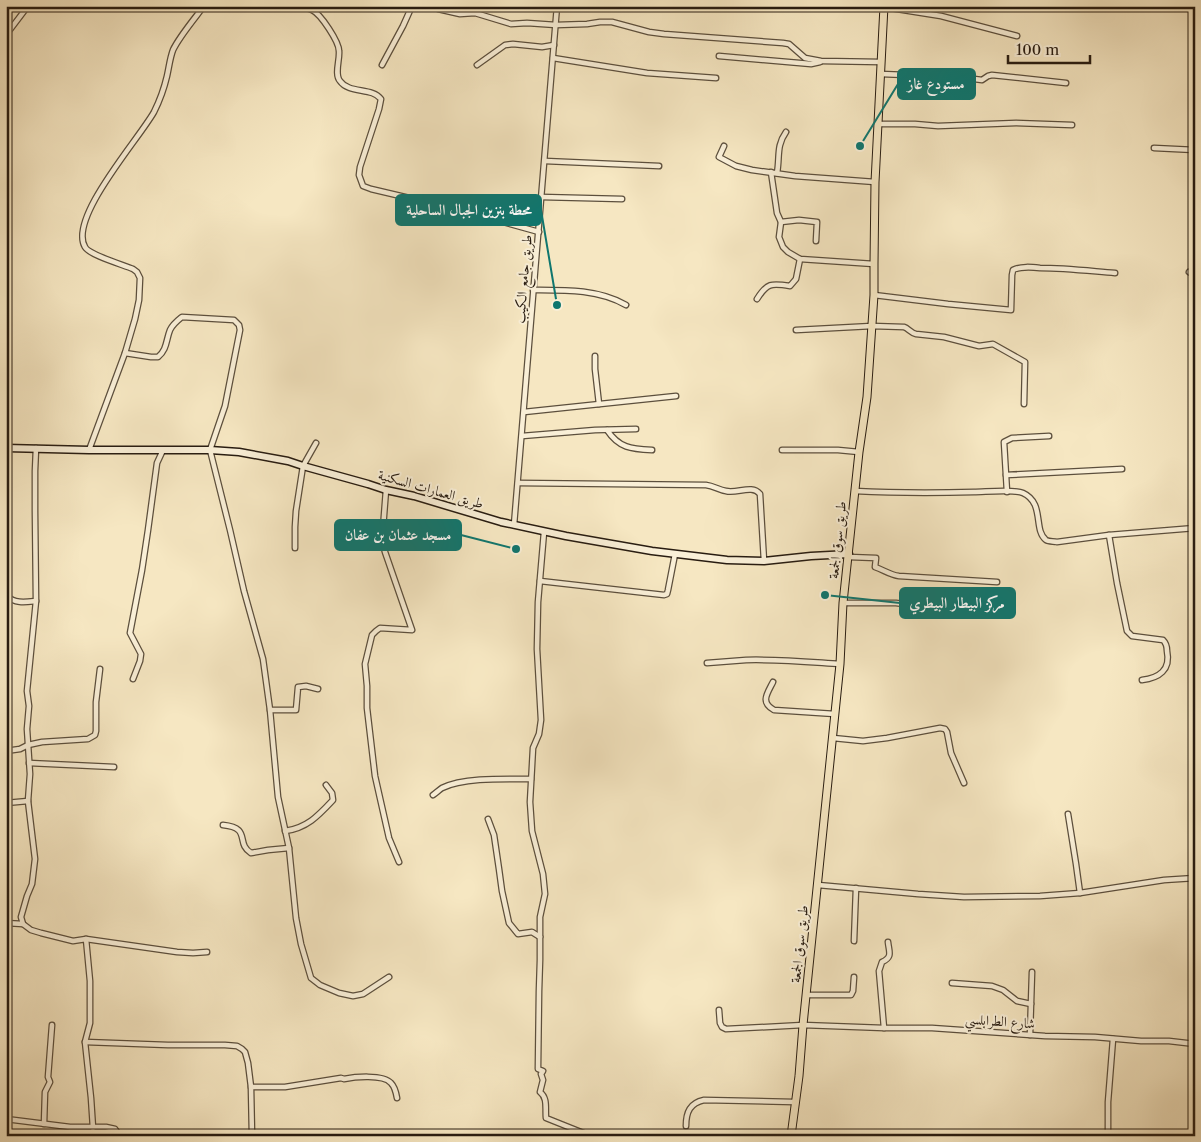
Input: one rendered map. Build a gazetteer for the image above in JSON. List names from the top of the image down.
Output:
{
  "streets": {
    "main road": ["طريق العمارات السكنية", "طريق سوق الجمعة"],
    "street": ["طريق جامع الكيب", "شارع الطرابلسي"]
  },
  "crossings": [
    ["طريق جامع الكيب", "طريق العمارات السكنية"],
    ["طريق العمارات السكنية", "طريق سوق الجمعة"],
    ["طريق سوق الجمعة", "شارع الطرابلسي"]
  ],
  "places": [
    "مستودع غاز",
    "محطة بنزين الجبال الساحلية",
    "مسجد عثمان بن عفان",
    "مركز البيطار البيطري"
  ],
  "scale_bar": "100 m"
}
